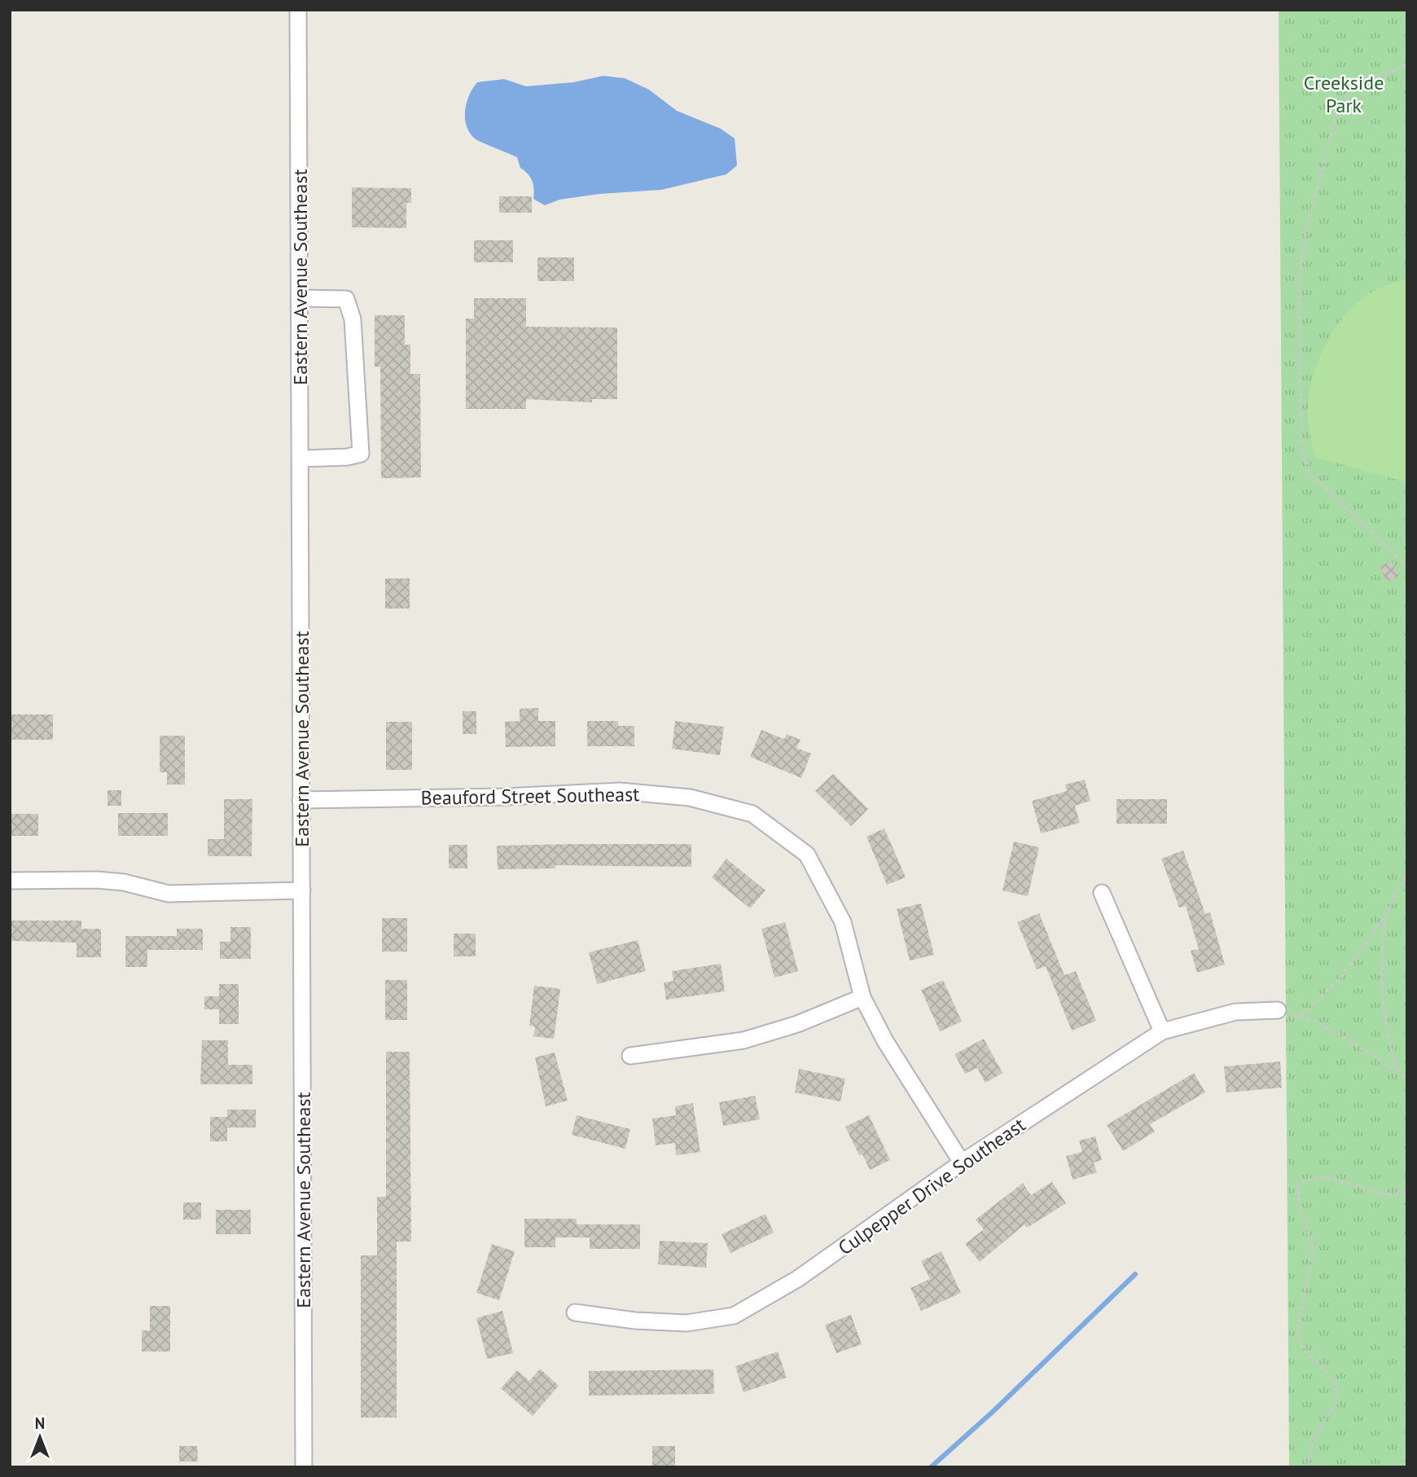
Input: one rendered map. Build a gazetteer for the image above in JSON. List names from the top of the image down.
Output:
{
  "streets": {
    "street": ["Eastern Avenue Southeast", "Beauford Street Southeast", "Culpepper Drive Southeast"]
  },
  "crossings": [
    ["Eastern Avenue Southeast", "Beauford Street Southeast"],
    ["Beauford Street Southeast", "Culpepper Drive Southeast"]
  ],
  "parks": ["Creekside Park"],
  "north": "top"
}
